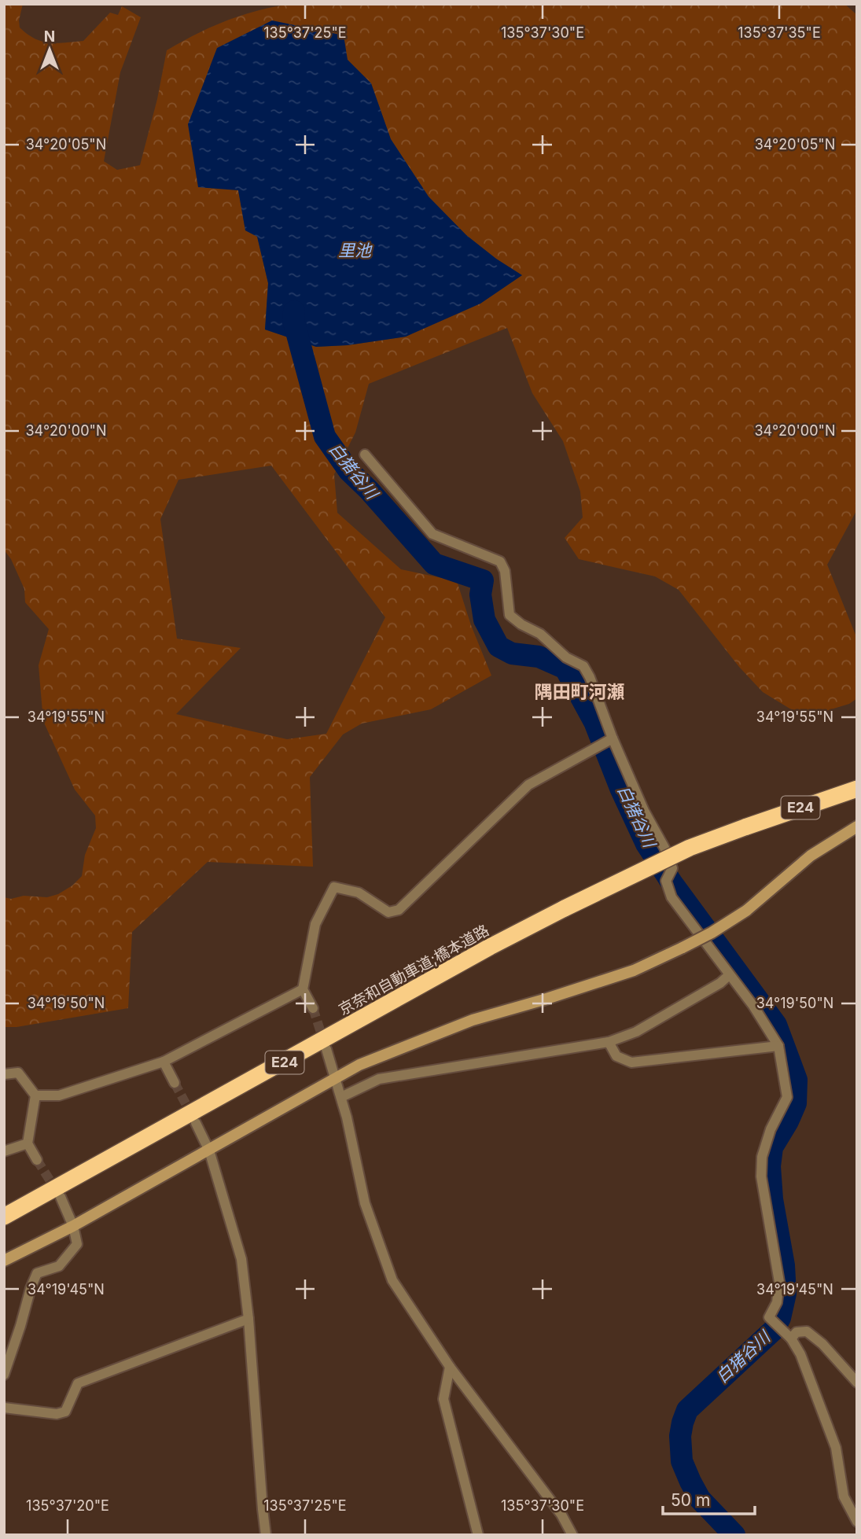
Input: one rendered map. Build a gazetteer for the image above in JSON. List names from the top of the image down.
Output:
{
  "streets": {
    "highway": ["E24", "京奈和自動車道;橋本道路"]
  },
  "districts": ["隅田町河瀬"],
  "water": ["里池", "白猪谷川"],
  "scale_bar": "50 m",
  "north": "top",
  "coordinates": [
    "135°37'25\"E",
    "135°37'30\"E",
    "135°37'35\"E",
    "34°20'05\"N",
    "34°20'00\"N",
    "34°19'55\"N",
    "34°19'50\"N",
    "34°19'45\"N",
    "135°37'20\"E"
  ]
}
